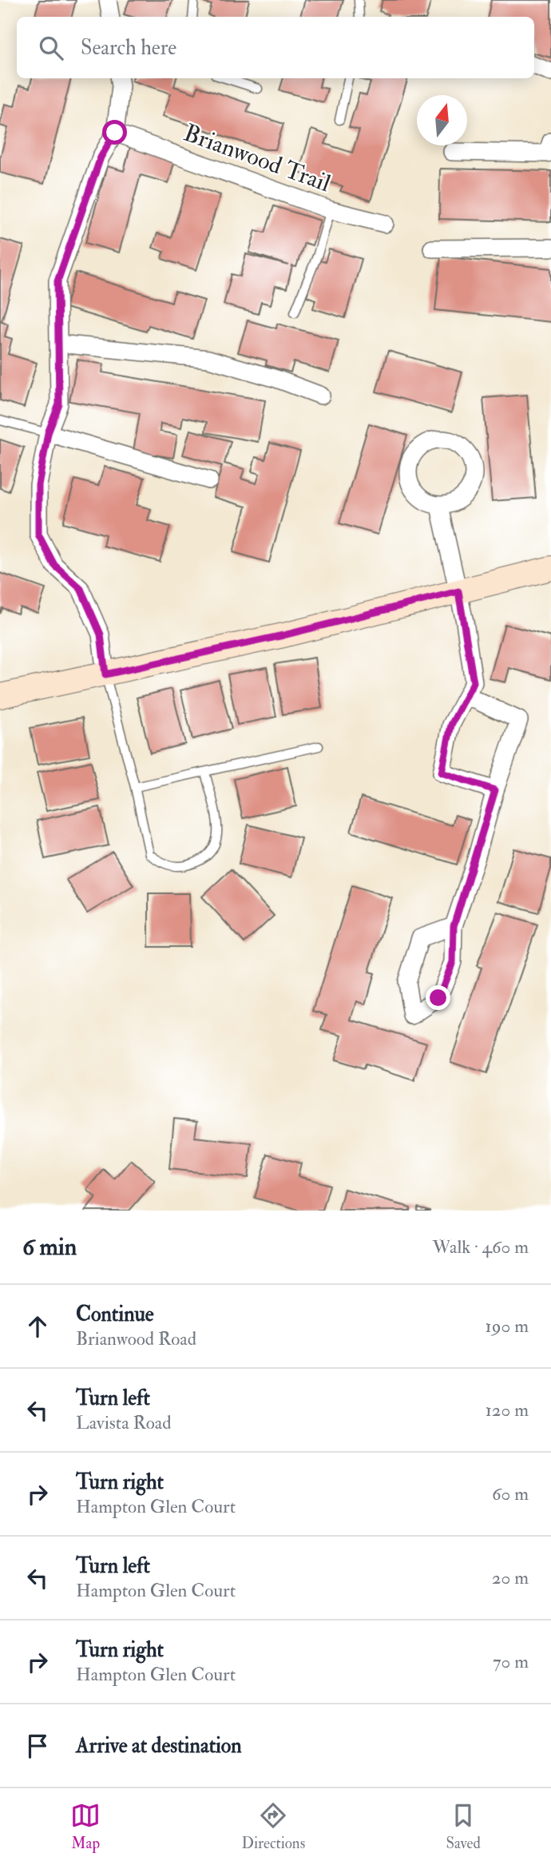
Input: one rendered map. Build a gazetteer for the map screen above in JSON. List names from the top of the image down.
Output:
{
  "streets": {
    "street": ["Brianwood Trail"]
  },
  "north": "top",
  "page": {
    "search": "Search here",
    "heading": ["6 min", "Walk · 460 m"],
    "list": [
      ["Continue", "Brianwood Road", "190 m"],
      ["Turn left", "Lavista Road", "120 m"],
      ["Turn right", "Hampton Glen Court", "60 m"],
      ["Turn left", "Hampton Glen Court", "20 m"],
      ["Turn right", "Hampton Glen Court", "70 m"],
      "Arrive at destination"
    ],
    "nav": ["Map", "Directions", "Saved"]
  }
}
